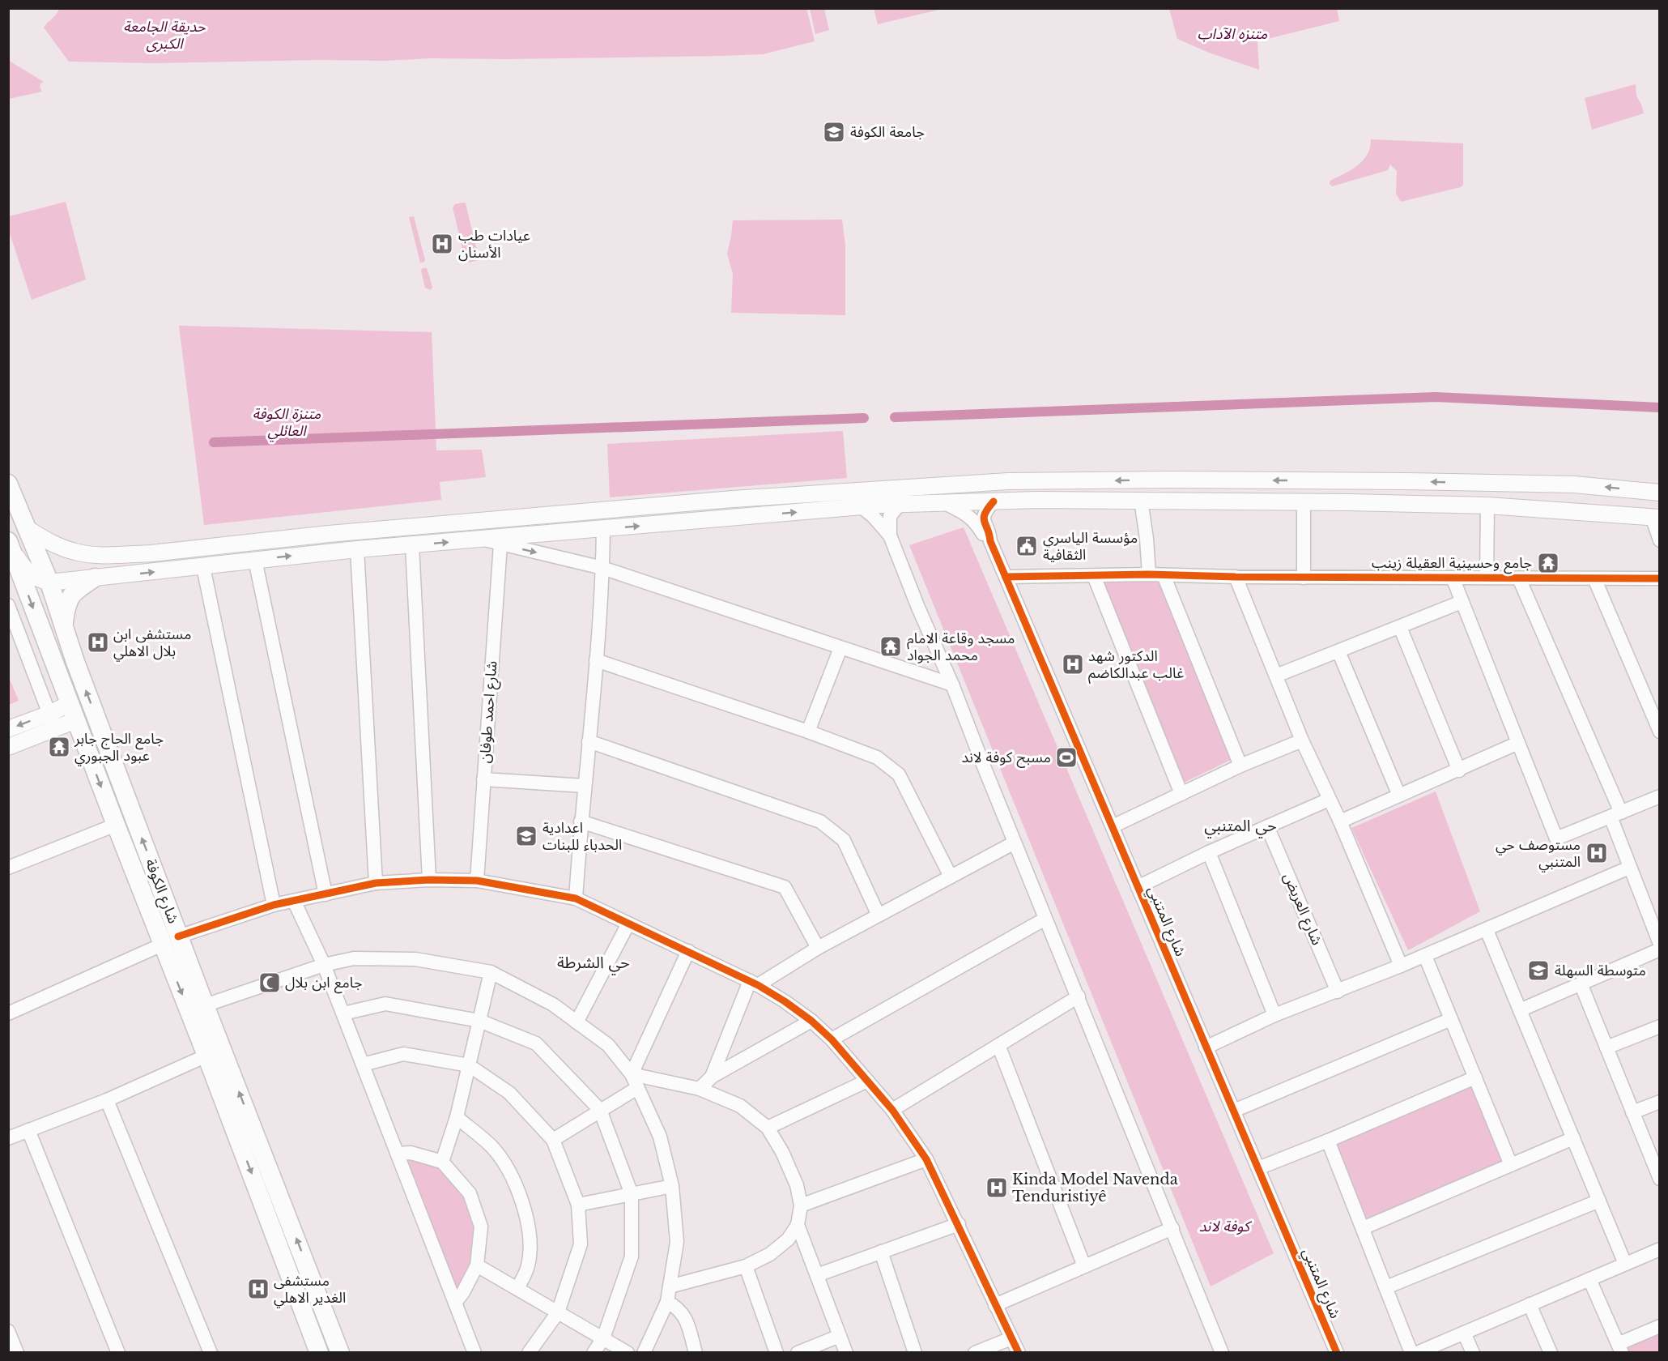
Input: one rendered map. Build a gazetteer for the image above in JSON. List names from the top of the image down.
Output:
{
  "streets": {
    "highway": ["شارع الكوفة"],
    "street": ["شارع احمد طوفان", "شارع العريض", "شارع المتنبي"]
  },
  "districts": ["حي المتنبي", "حي الشرطة"],
  "parks": [
    "حديقة الجامعة الكبرى",
    "متنزه الآداب",
    "متنزة الكوفة العائلي",
    "كوفة لاند"
  ],
  "places": {
    "school or university": ["جامعة الكوفة", "اعدادية الحدباء للبنات", "متوسطة السهلة"],
    "hospital": [
      "عيادات طب الأسنان",
      "مستشفى ابن بلال الاهلي",
      "الدكتور شهد غالب عبدالكاضم",
      "مستوصف حي المتنبي",
      "Kinda Model Navenda Tenduristiyê",
      "مستشفى الغدير الاهلي"
    ],
    "public building": ["مؤسسة الياسري الثقافية"],
    "temple": ["جامع وحسينية العقيلة زينب", "مسجد وقاعة الامام محمد الجواد", "جامع الحاج جابر عبود الجبوري"],
    "sports": ["مسبح كوفة لاند"],
    "mosque": ["جامع ابن بلال"]
  }
}
